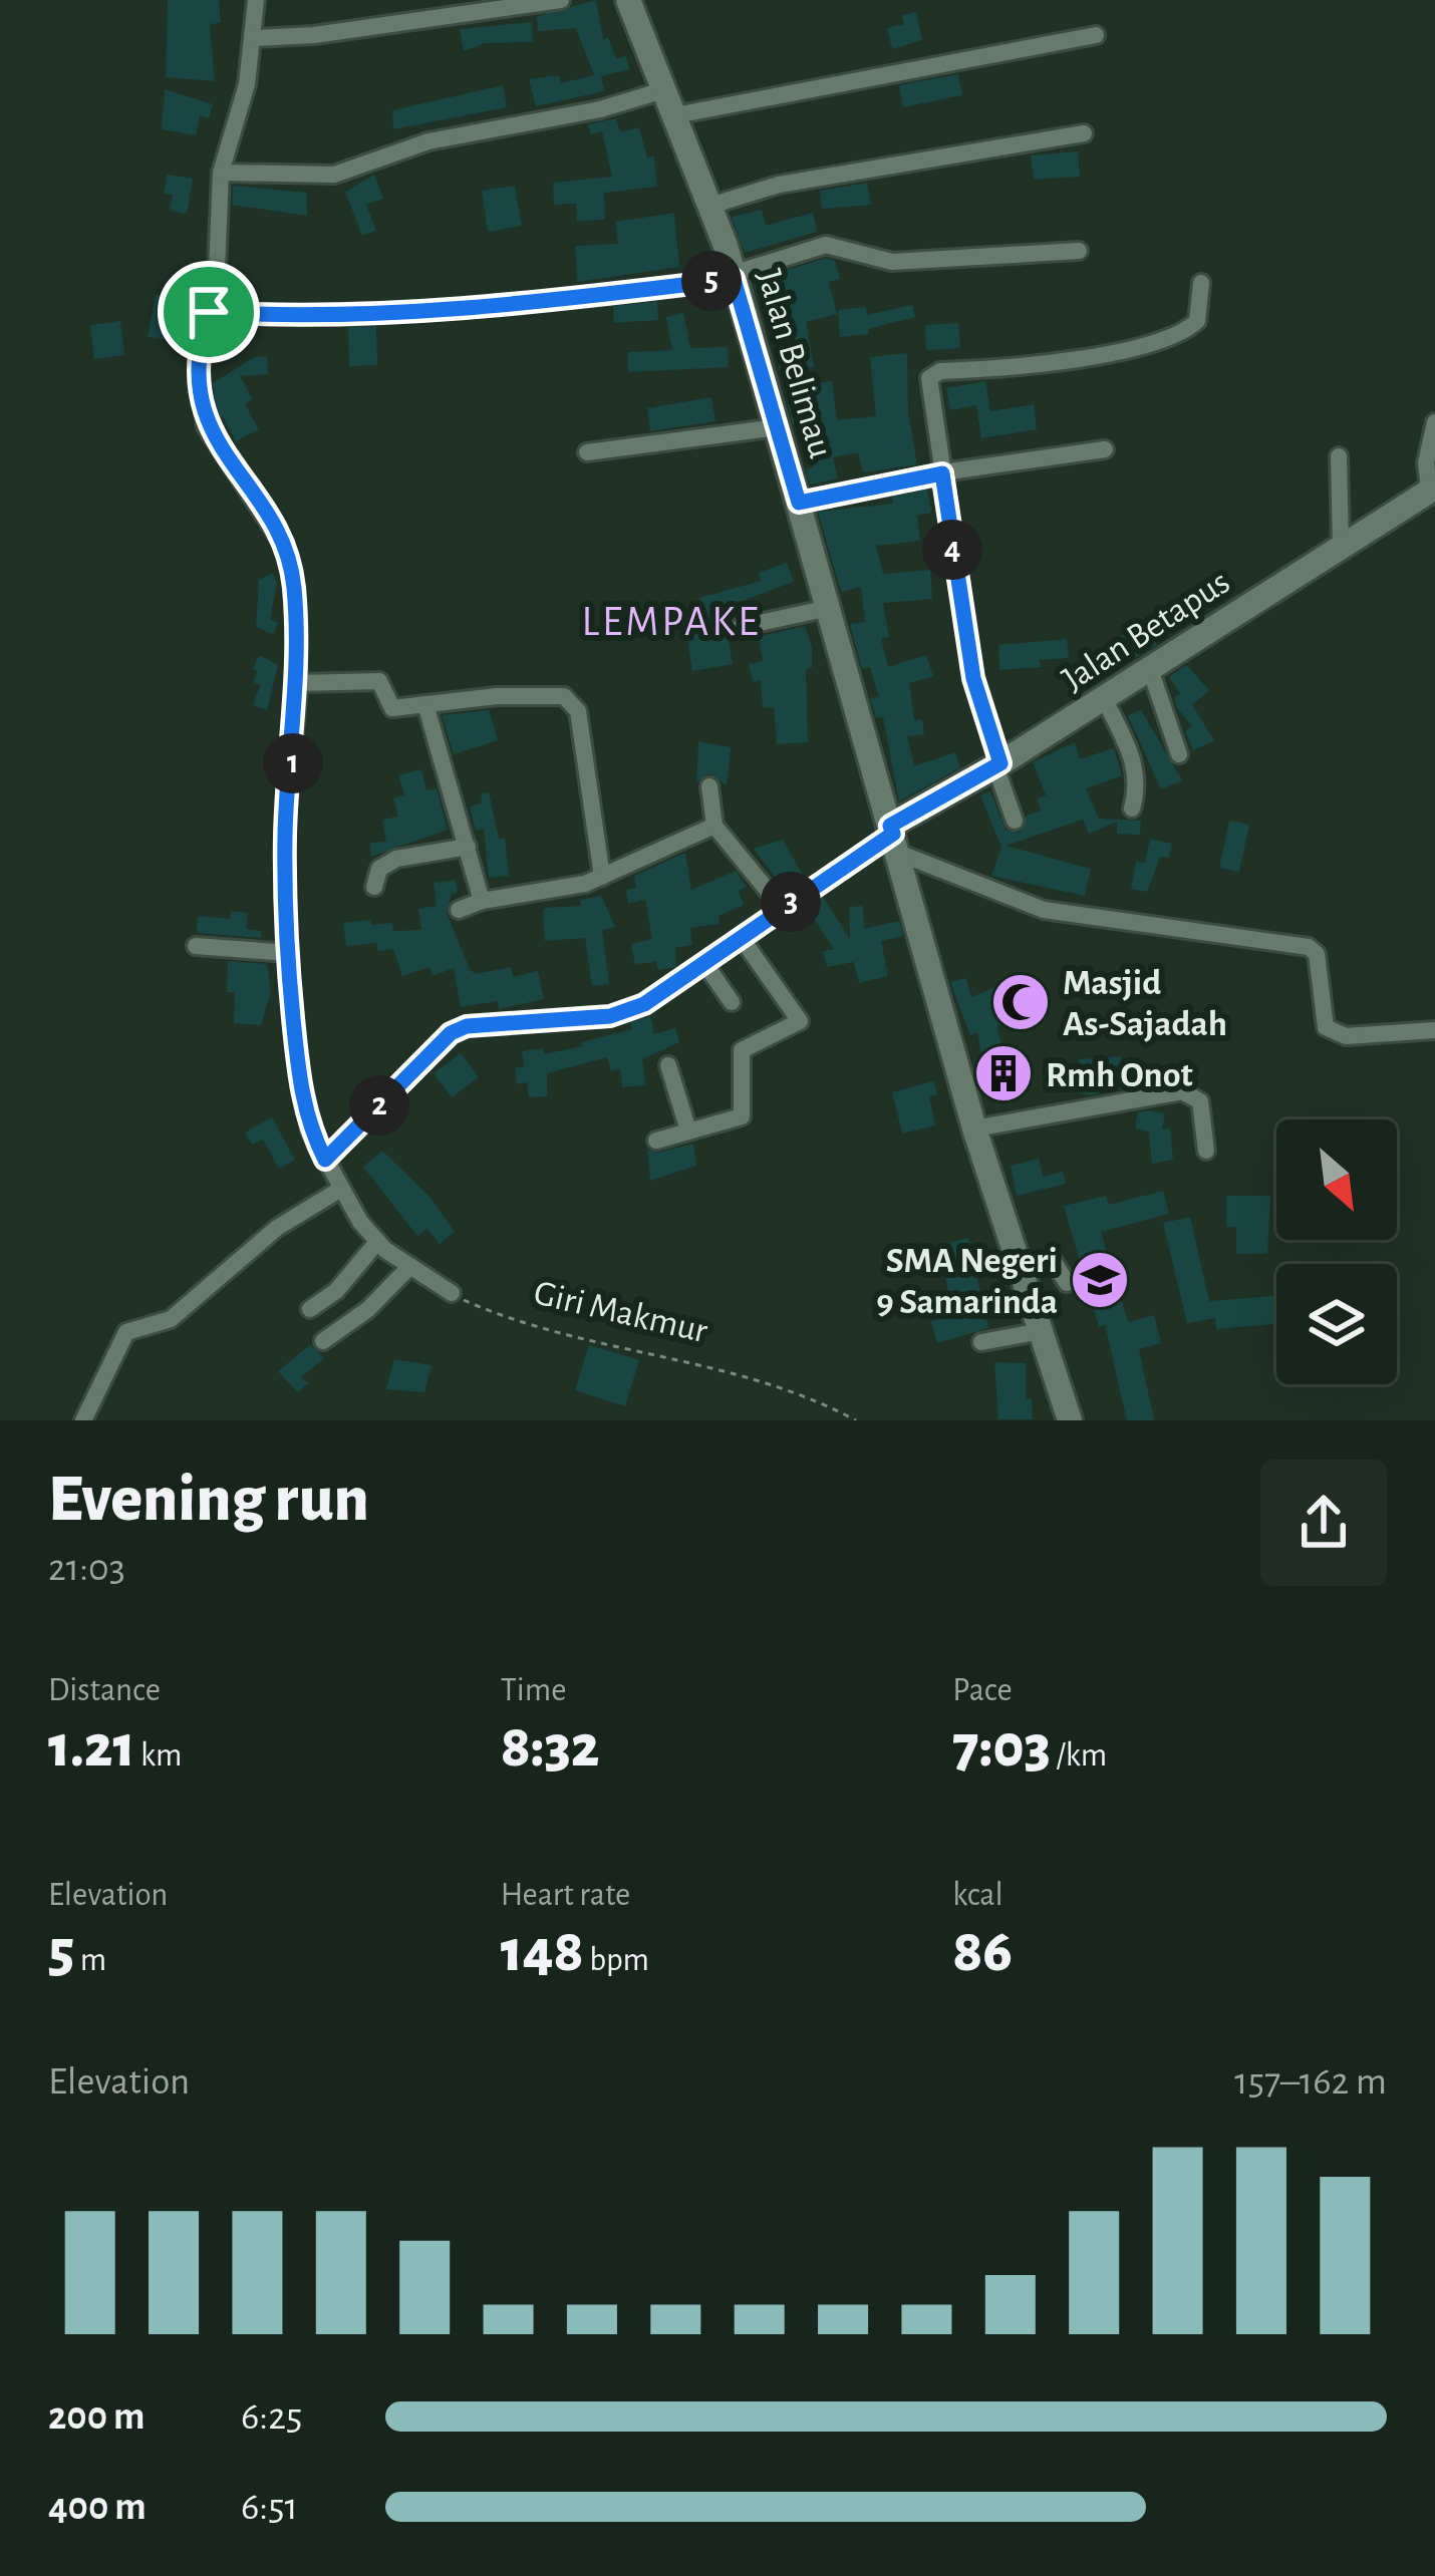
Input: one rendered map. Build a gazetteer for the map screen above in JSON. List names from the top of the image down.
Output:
{
  "streets": {
    "street": ["Jalan Belimau", "Jalan Betapus"],
    "path": ["Giri Makmur"]
  },
  "crossings": [
    ["Jalan Belimau", "Jalan Betapus"]
  ],
  "districts": ["LEMPAKE"],
  "places": {
    "mosque": ["Masjid As-Sajadah"],
    "building": ["Rmh Onot"],
    "school or university": ["SMA Negeri 9 Samarinda"]
  },
  "north": "bottom right",
  "page": {
    "pins": [
      "5",
      "4",
      "1",
      "3",
      "2"
    ],
    "heading": ["Evening run", "21:03"],
    "stats": [
      ["Distance", "1.21 km"],
      ["Time", "8:32"],
      ["Pace", "7:03 /km"],
      ["Elevation", "5 m"],
      ["Heart rate", "148 bpm"],
      ["kcal", "86"]
    ],
    "chart": ["Elevation", "157–162 m"],
    "list": [
      {
        "name": "200 m",
        "note": "6:25"
      },
      {
        "name": "400 m",
        "note": "6:51"
      }
    ]
  }
}
